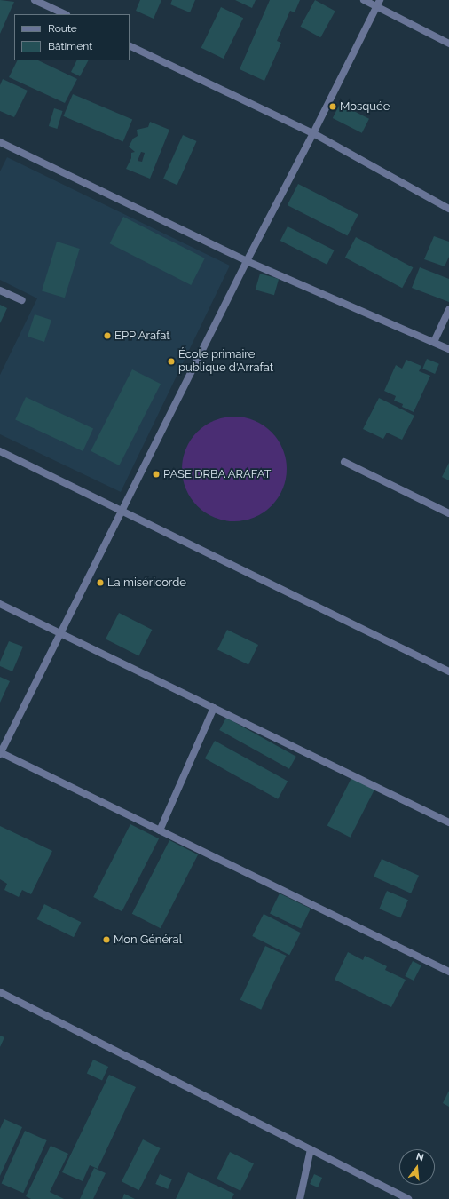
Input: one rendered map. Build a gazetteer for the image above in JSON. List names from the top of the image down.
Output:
{
  "places": [
    "Mosquée",
    "EPP Arafat",
    "École primaire publique d'Arrafat",
    "PASE DRBA ARAFAT",
    "La miséricorde",
    "Mon Général"
  ],
  "legend": ["Route", "Bâtiment"],
  "north": "top"
}
